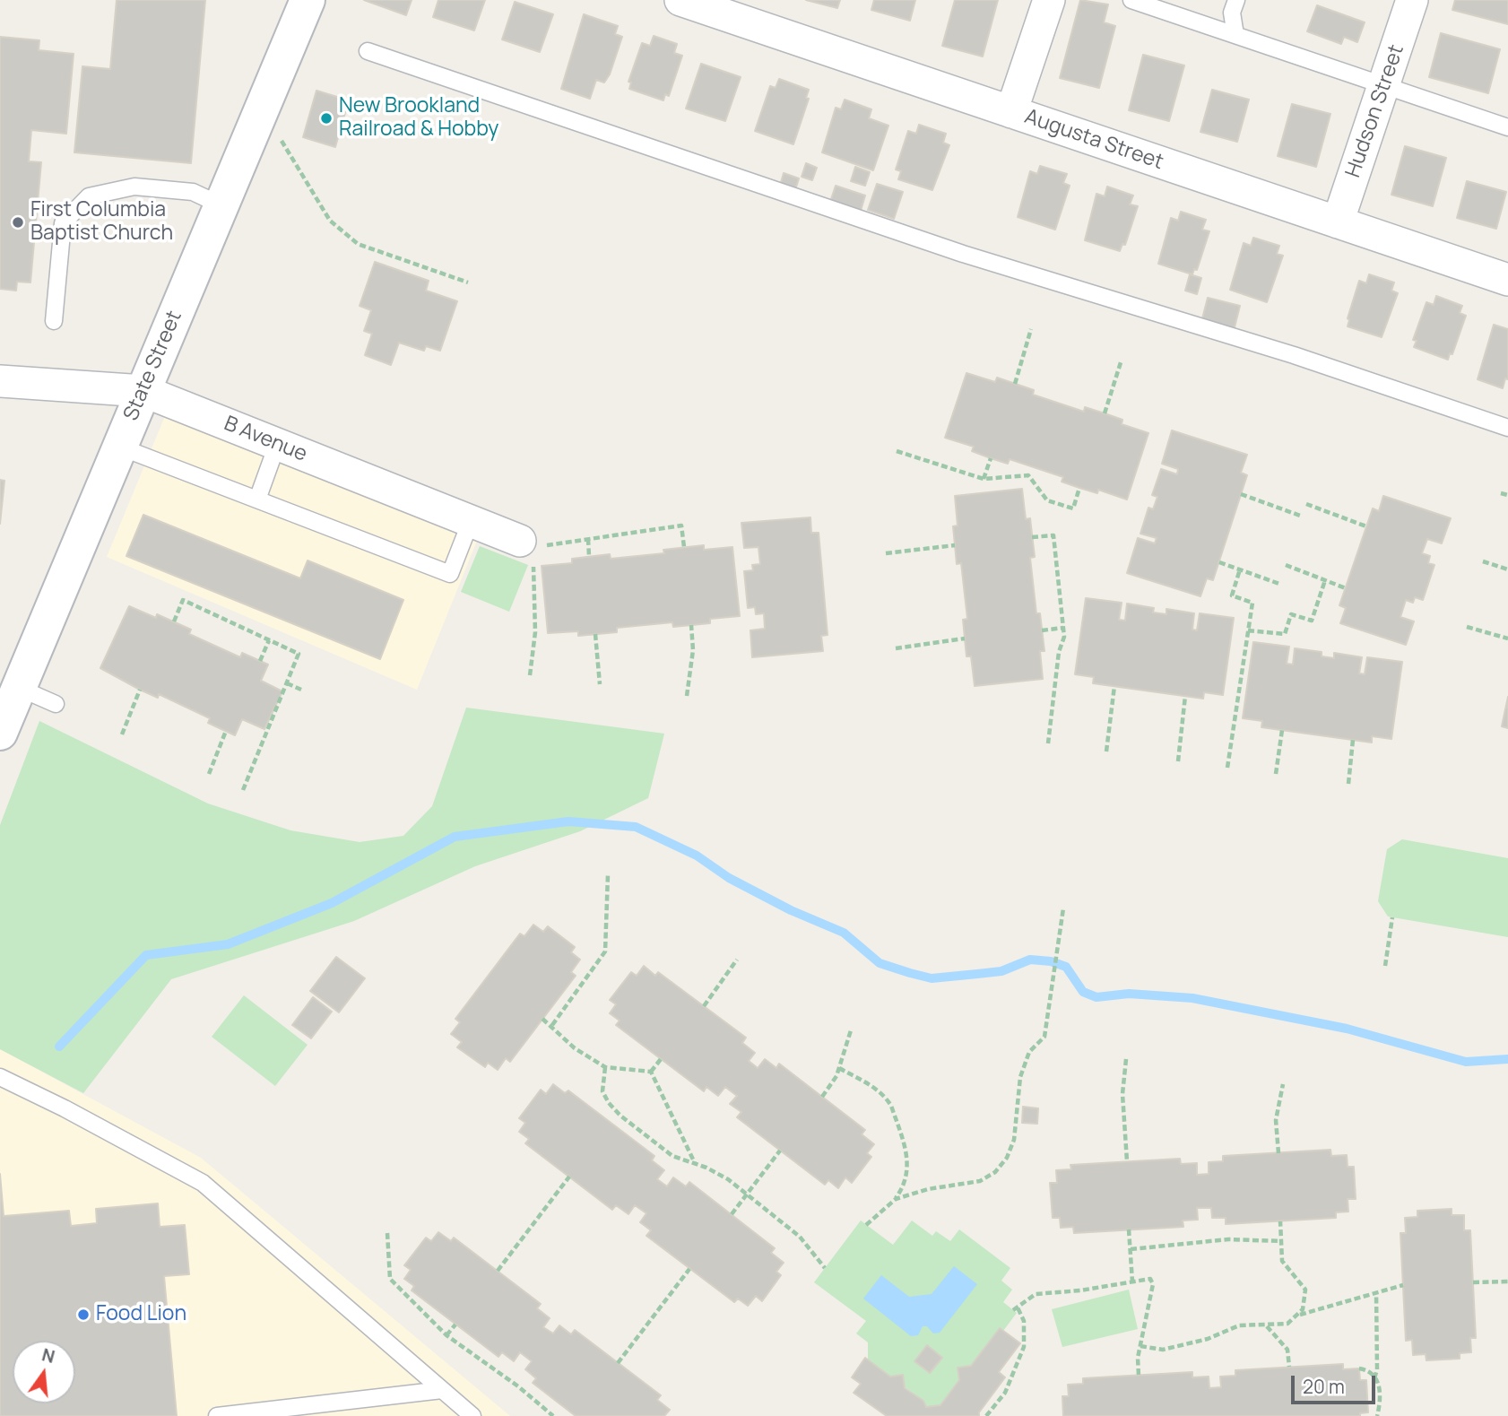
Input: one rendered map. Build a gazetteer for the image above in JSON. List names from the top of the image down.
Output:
{
  "streets": {
    "main road": ["State Street"],
    "street": ["Hudson Street", "Augusta Street", "B Avenue"]
  },
  "crossings": [
    ["Hudson Street", "Augusta Street"],
    ["State Street", "B Avenue"]
  ],
  "places": ["New Brookland Railroad & Hobby", "First Columbia Baptist Church", "Food Lion"],
  "scale_bar": "20 m",
  "north": "top"
}
